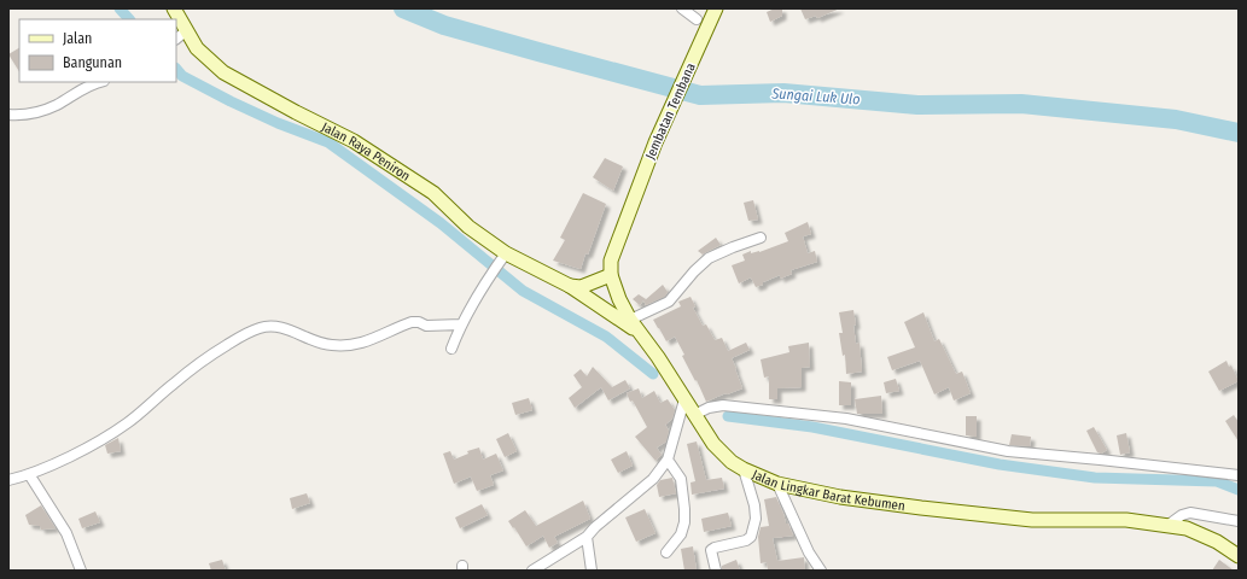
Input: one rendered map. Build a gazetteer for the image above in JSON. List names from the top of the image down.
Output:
{
  "streets": {
    "main road": ["Jembatan Tembana", "Jalan Raya Peniron", "Jalan Lingkar Barat Kebumen"]
  },
  "crossings": [
    ["Jembatan Tembana", "Jalan Lingkar Barat Kebumen"],
    ["Jalan Raya Peniron", "Jalan Lingkar Barat Kebumen"]
  ],
  "water": ["Sungai Luk Ulo"],
  "legend": ["Jalan", "Bangunan"]
}
